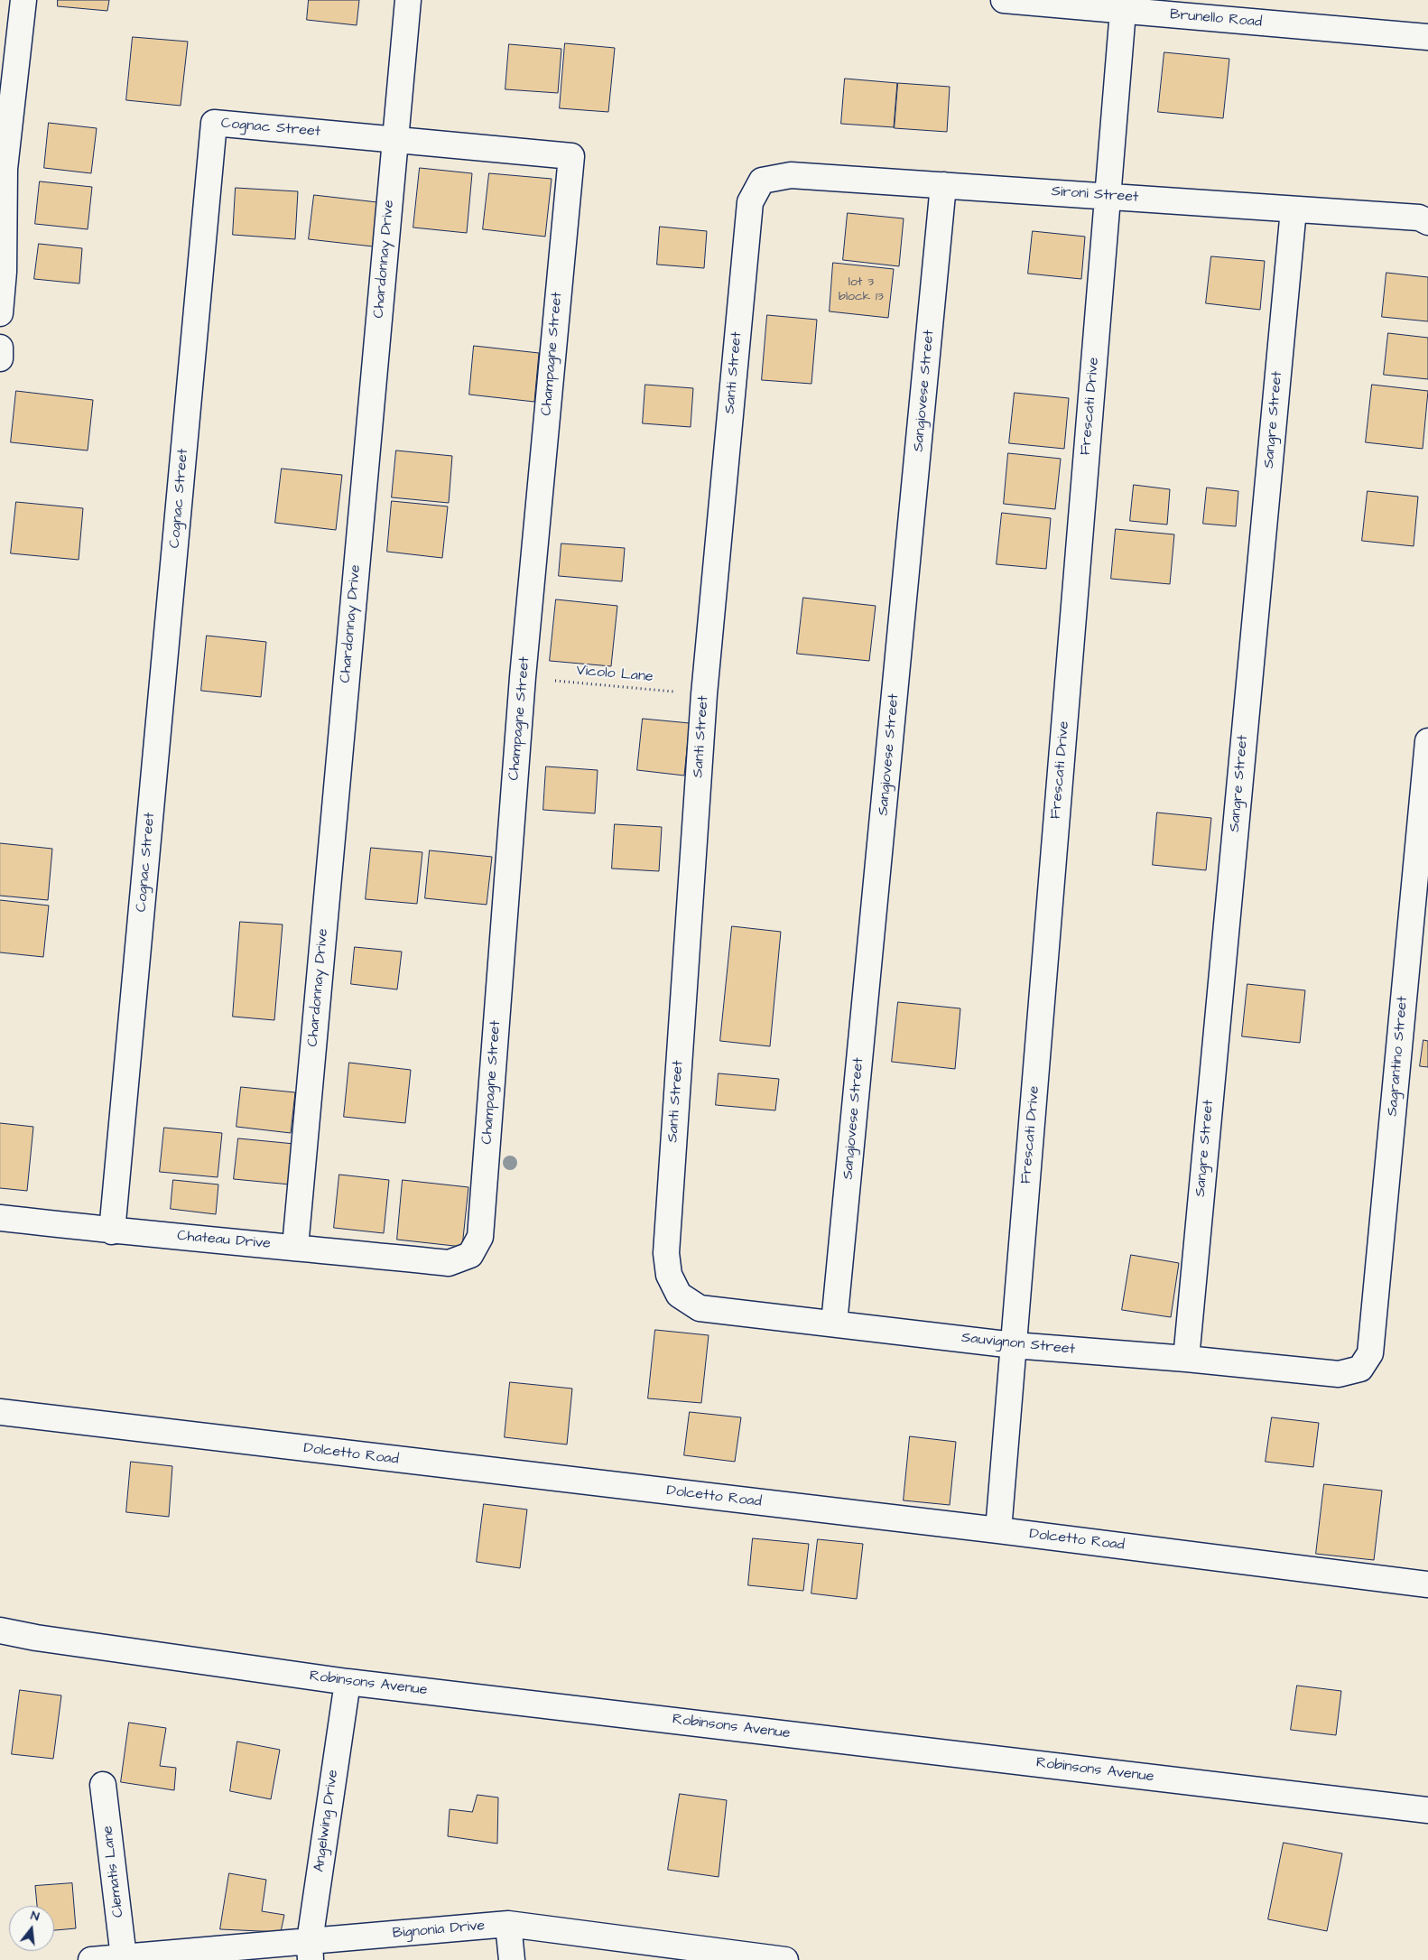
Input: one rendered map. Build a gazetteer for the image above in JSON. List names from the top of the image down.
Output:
{
  "streets": {
    "street": [
      "Brunello Road",
      "Cognac Street",
      "Sironi Street",
      "Chardonnay Drive",
      "Champagne Street",
      "Santi Street",
      "Sangiovese Street",
      "Frescati Drive",
      "Sangre Street",
      "Sagrantino Street",
      "Chateau Drive",
      "Sauvignon Street",
      "Dolcetto Road",
      "Robinsons Avenue",
      "Angelwing Drive",
      "Clematis Lane",
      "Bignonia Drive"
    ],
    "path": ["Vicolo Lane"]
  },
  "crossings": [
    ["Brunello Road", "Frescati Drive"],
    ["Cognac Street", "Chardonnay Drive"],
    ["Cognac Street", "Champagne Street"],
    ["Cognac Street", "Chateau Drive"],
    ["Sironi Street", "Santi Street"],
    ["Sironi Street", "Sangiovese Street"],
    ["Sironi Street", "Frescati Drive"],
    ["Sironi Street", "Sangre Street"],
    ["Chardonnay Drive", "Chateau Drive"],
    ["Champagne Street", "Vicolo Lane"],
    ["Champagne Street", "Chateau Drive"],
    ["Santi Street", "Vicolo Lane"],
    ["Santi Street", "Sauvignon Street"],
    ["Sangiovese Street", "Sauvignon Street"],
    ["Frescati Drive", "Sauvignon Street"],
    ["Frescati Drive", "Dolcetto Road"],
    ["Sangre Street", "Sauvignon Street"],
    ["Sagrantino Street", "Sauvignon Street"],
    ["Robinsons Avenue", "Angelwing Drive"],
    ["Angelwing Drive", "Bignonia Drive"],
    ["Clematis Lane", "Bignonia Drive"]
  ],
  "house_numbers": ["lot 3 block 13"],
  "north": "top"
}
